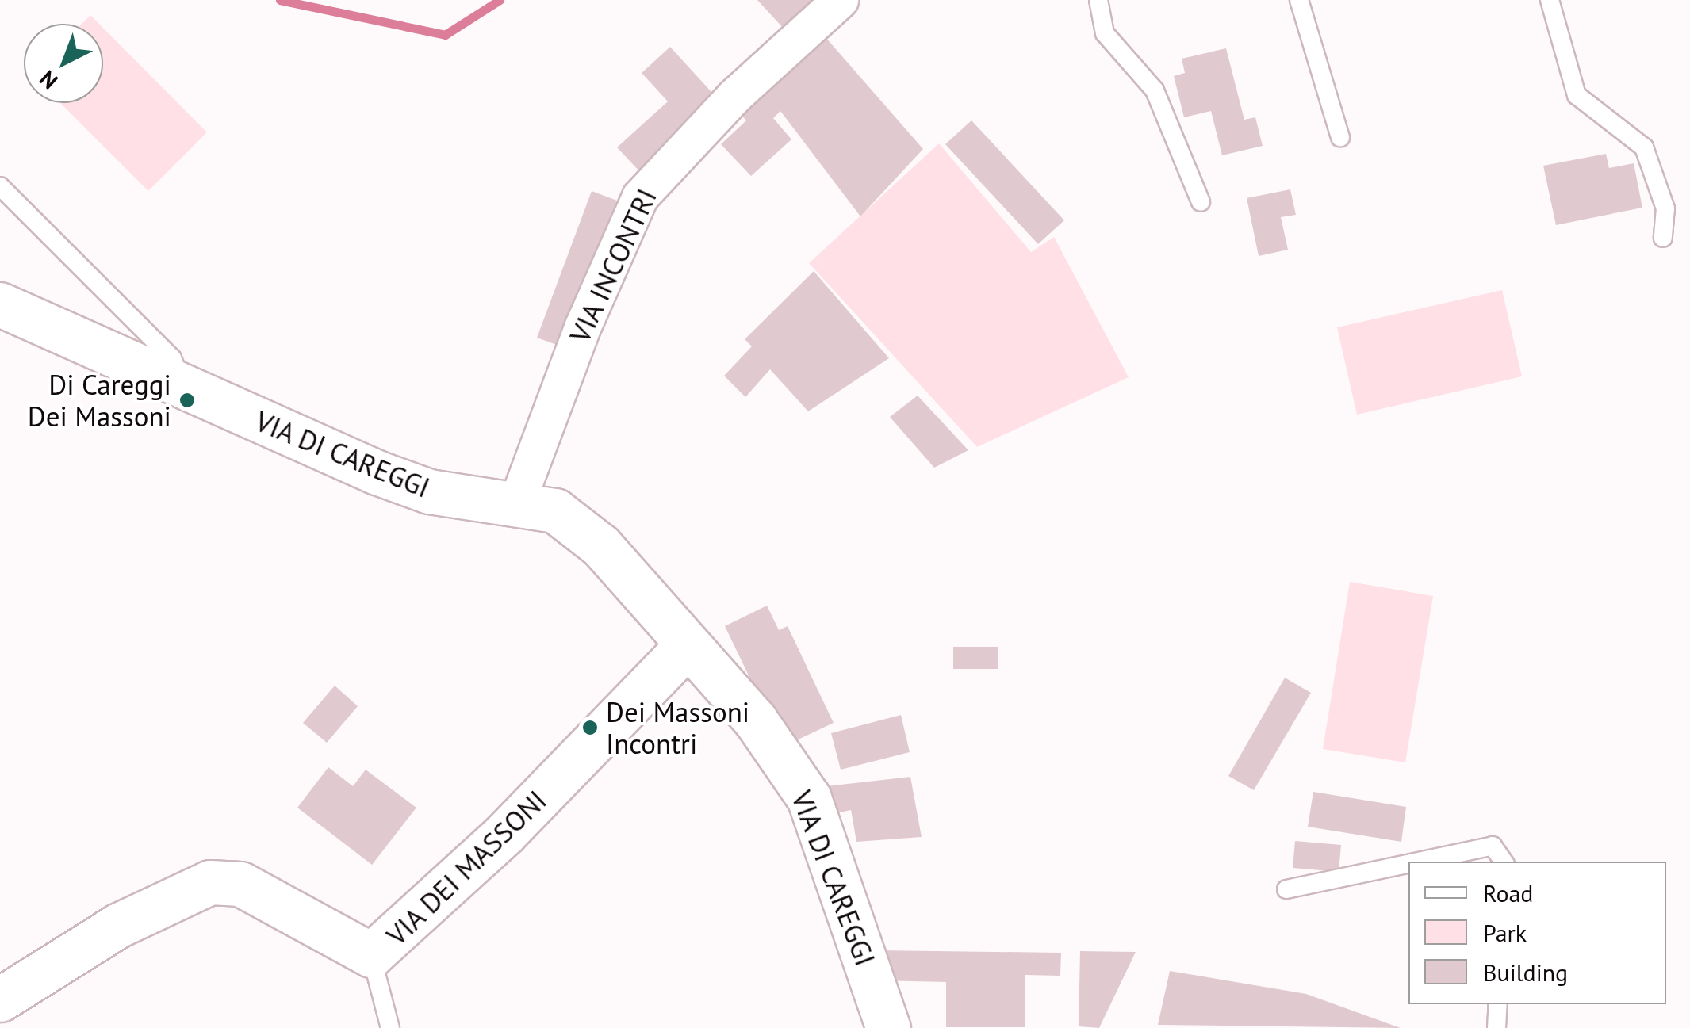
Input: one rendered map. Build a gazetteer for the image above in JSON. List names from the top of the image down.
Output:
{
  "streets": {
    "street": ["VIA INCONTRI", "VIA DI CAREGGI", "VIA DEI MASSONI"]
  },
  "crossings": [
    ["VIA INCONTRI", "VIA DI CAREGGI"],
    ["VIA DI CAREGGI", "VIA DEI MASSONI"]
  ],
  "places": ["Di Careggi Dei Massoni", "Dei Massoni Incontri"],
  "legend": ["Road", "Park", "Building"],
  "north": "bottom left"
}
